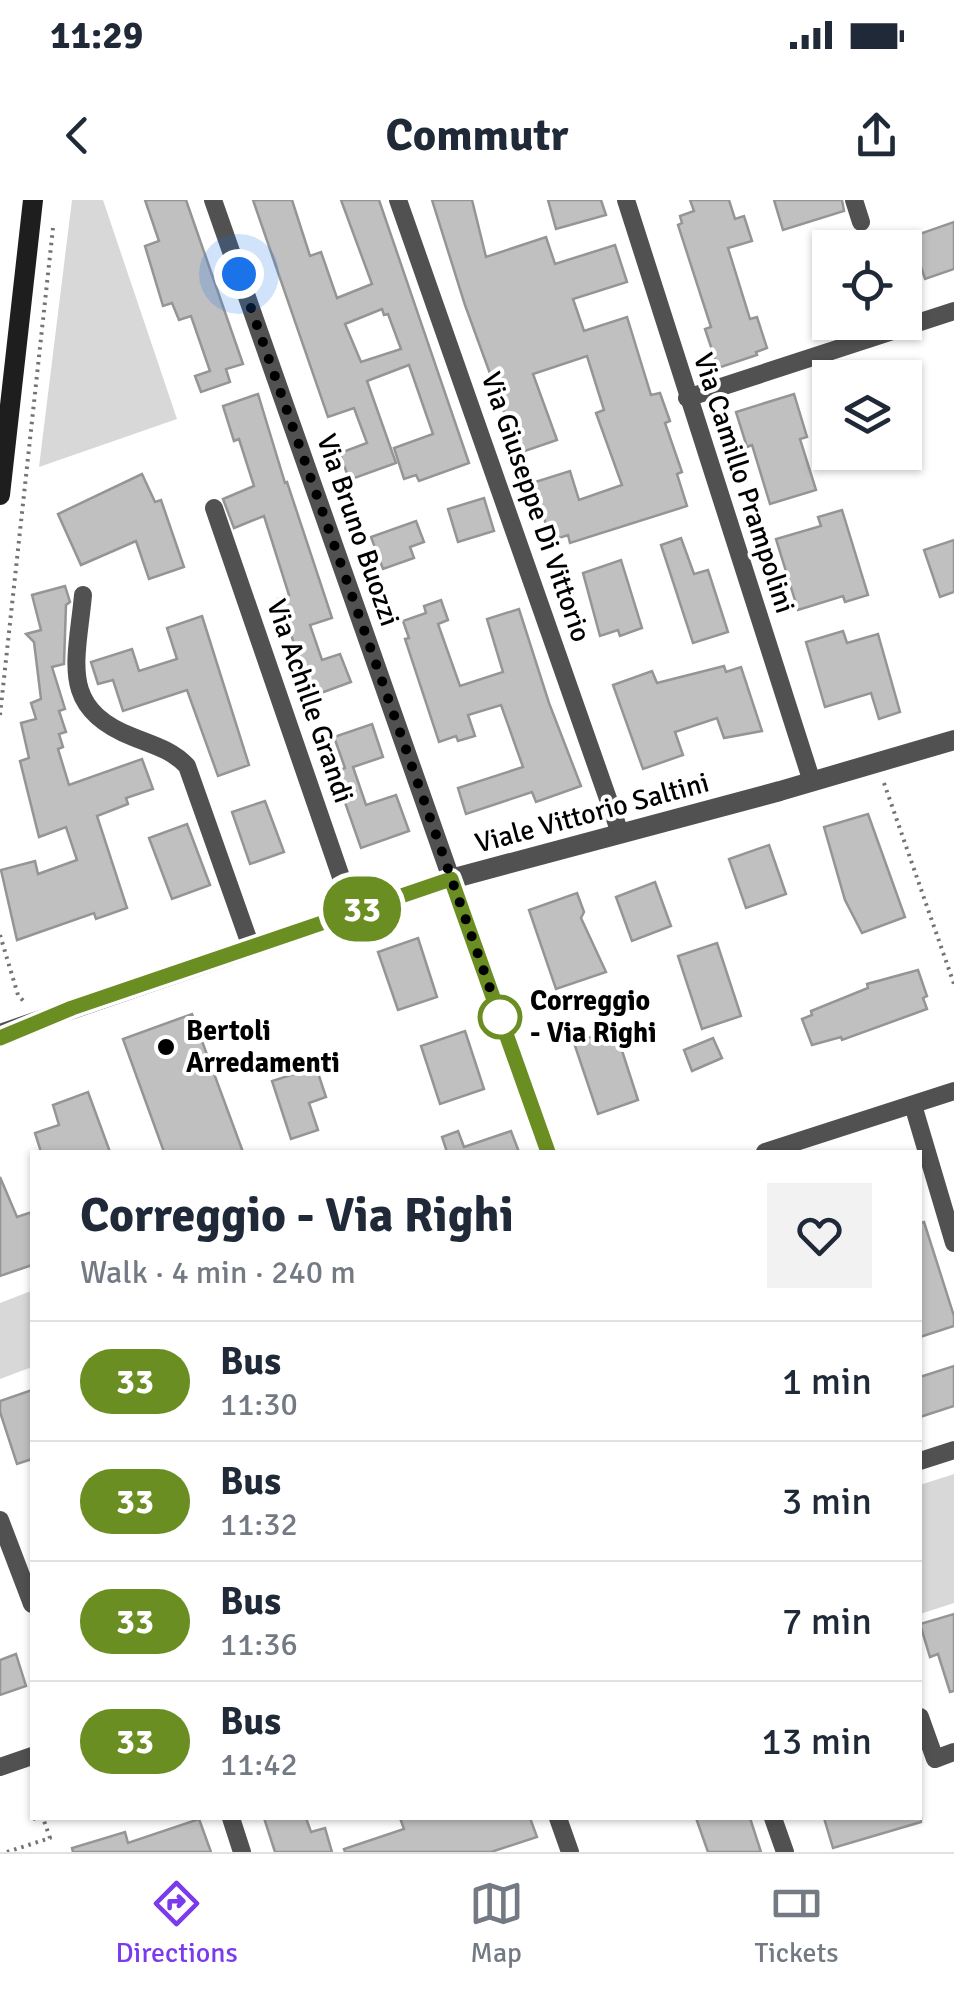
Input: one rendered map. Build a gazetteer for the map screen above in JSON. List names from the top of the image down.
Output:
{
  "streets": {
    "street": [
      "Via Camillo Prampolini",
      "Via Giuseppe Di Vittorio",
      "Via Bruno Buozzi",
      "Via Achille Grandi",
      "Viale Vittorio Saltini"
    ]
  },
  "crossings": [
    ["Via Camillo Prampolini", "Viale Vittorio Saltini"],
    ["Via Giuseppe Di Vittorio", "Viale Vittorio Saltini"],
    ["Via Bruno Buozzi", "Viale Vittorio Saltini"],
    ["Via Achille Grandi", "Viale Vittorio Saltini"]
  ],
  "places": ["Correggio - Via Righi", "Bertoli Arredamenti"],
  "lines": ["bus line 33"],
  "page": {
    "status": "11:29",
    "header": "Commutr",
    "on_map": "33",
    "heading": ["Correggio - Via Righi", "Walk · 4 min · 240 m"],
    "list": [
      {
        "mark": "33",
        "name": "Bus",
        "note": "11:30",
        "value": "1 min"
      },
      {
        "mark": "33",
        "name": "Bus",
        "note": "11:32",
        "value": "3 min"
      },
      {
        "mark": "33",
        "name": "Bus",
        "note": "11:36",
        "value": "7 min"
      },
      {
        "mark": "33",
        "name": "Bus",
        "note": "11:42",
        "value": "13 min"
      }
    ],
    "tabs": ["Directions", "Map", "Tickets"]
  }
}
